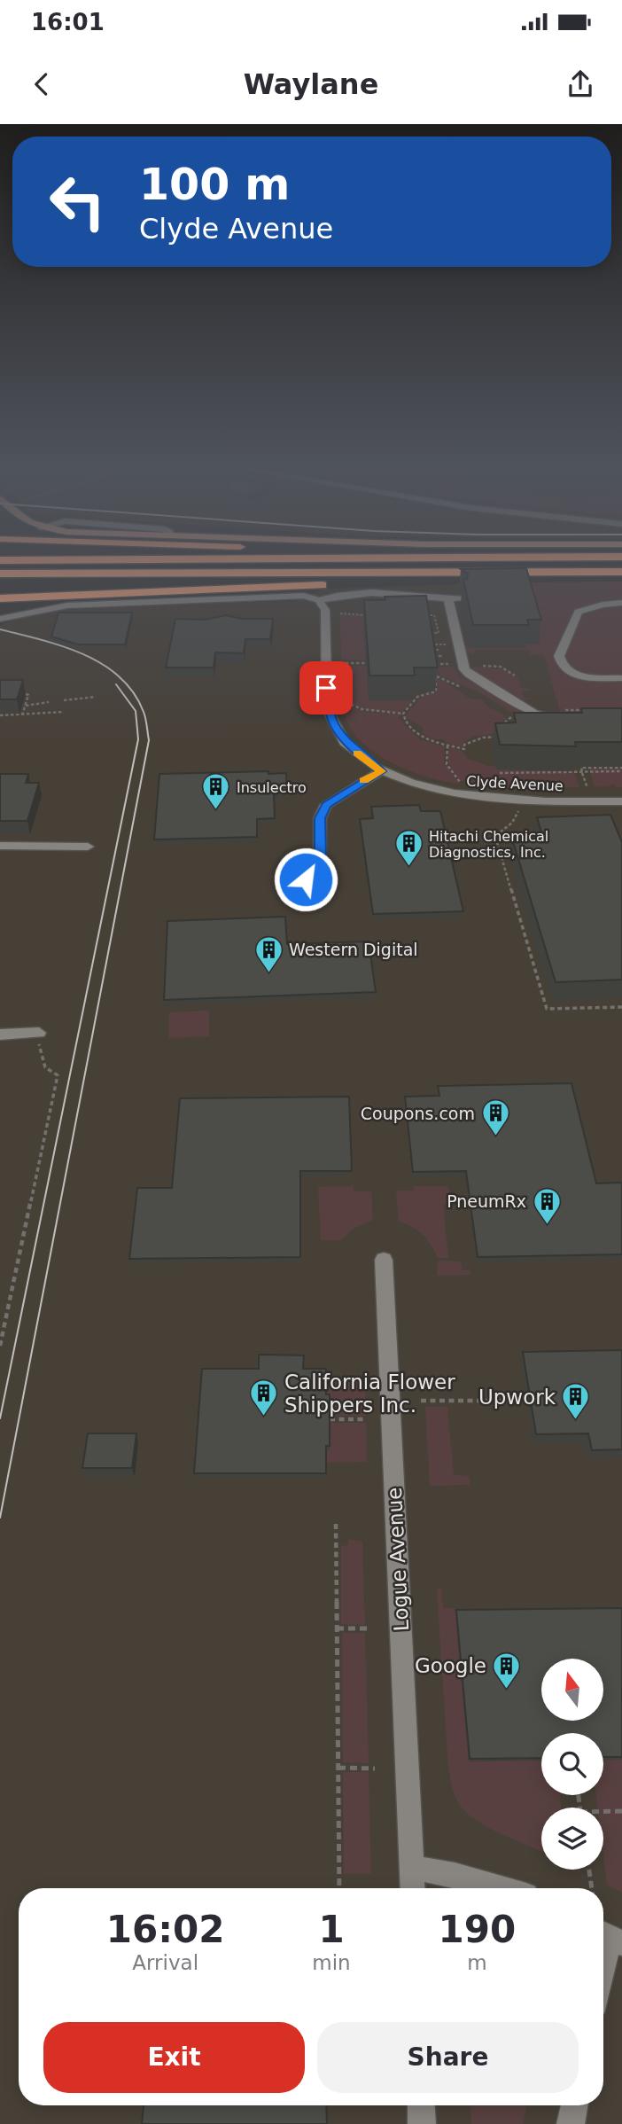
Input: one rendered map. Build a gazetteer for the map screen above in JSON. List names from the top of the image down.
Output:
{
  "streets": {
    "street": ["Clyde Avenue", "Logue Avenue"]
  },
  "places": {
    "building": [
      "Insulectro",
      "Hitachi Chemical Diagnostics, Inc.",
      "Western Digital",
      "Coupons.com",
      "PneumRx",
      "California Flower Shippers Inc.",
      "Upwork",
      "Google"
    ]
  },
  "north": "top",
  "page": {
    "status": "16:01",
    "header": "Waylane",
    "turn": ["100 m", "Clyde Avenue"],
    "eta": [
      "16:02",
      "Arrival",
      "1",
      "min",
      "190",
      "m"
    ],
    "buttons": ["Exit", "Share"]
  }
}
